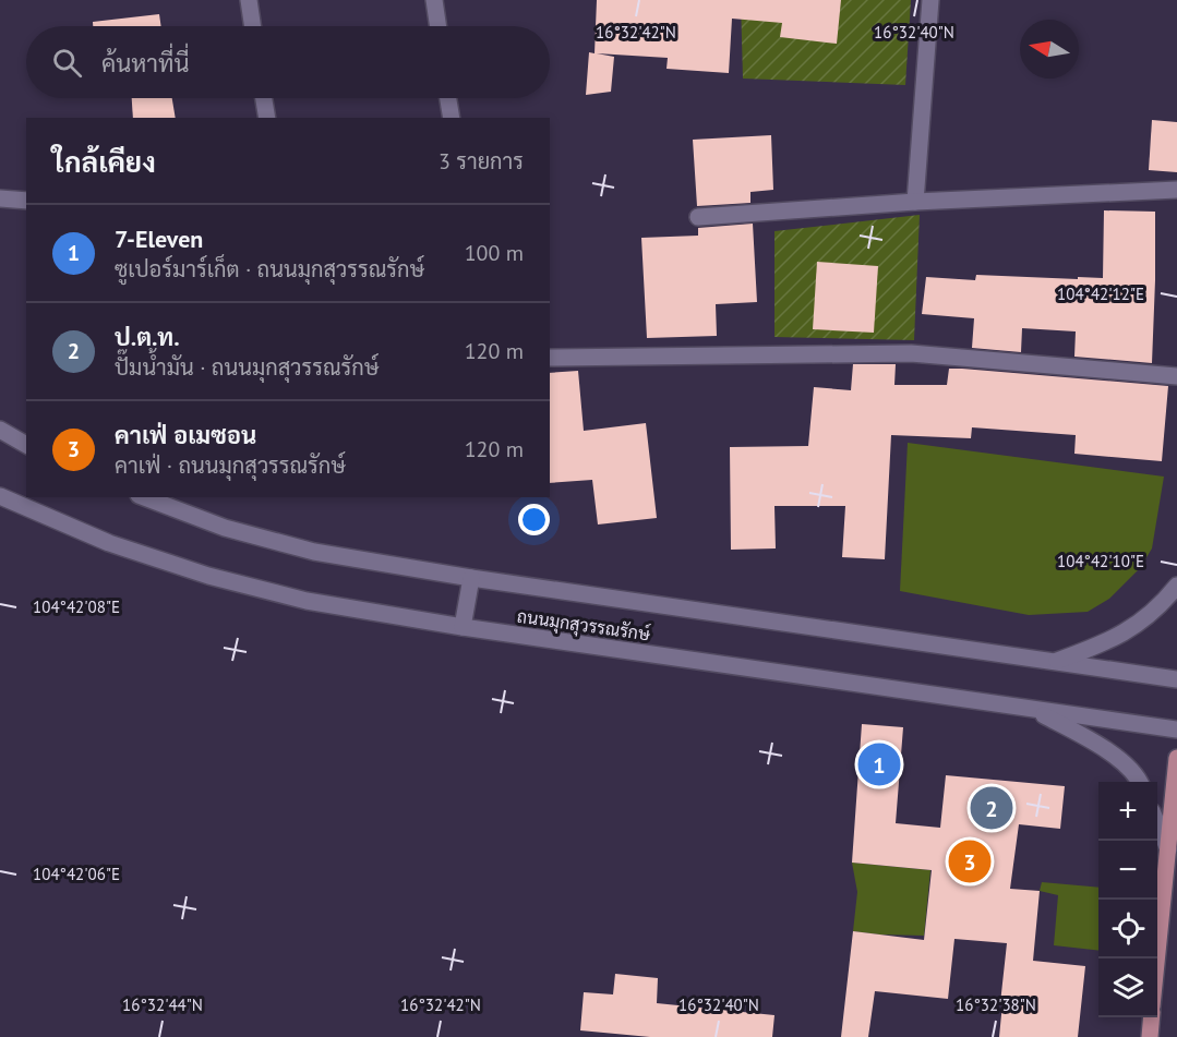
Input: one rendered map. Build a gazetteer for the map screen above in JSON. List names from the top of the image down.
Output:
{
  "streets": {
    "main road": ["ถนนมุกสุวรรณรักษ์"]
  },
  "north": "left",
  "page": {
    "search": "ค้นหาที่นี่",
    "heading": ["ใกล้เคียง", "3 รายการ"],
    "list": [
      {
        "mark": "1",
        "name": "7-Eleven",
        "note": "ซูเปอร์มาร์เก็ต · ถนนมุกสุวรรณรักษ์",
        "value": "100 m"
      },
      {
        "mark": "2",
        "name": "ป.ต.ท.",
        "note": "ปั๊มน้ำมัน · ถนนมุกสุวรรณรักษ์",
        "value": "120 m"
      },
      {
        "mark": "3",
        "name": "คาเฟ่ อเมซอน",
        "note": "คาเฟ่ · ถนนมุกสุวรรณรักษ์",
        "value": "120 m"
      }
    ],
    "pins": ["1", "2", "3"],
    "map_buttons": ["+", "−"]
  },
  "coordinates": [
    "16°32'42\"N",
    "16°32'40\"N",
    "104°42'12\"E",
    "104°42'10\"E",
    "104°42'08\"E",
    "104°42'06\"E",
    "16°32'44\"N",
    "16°32'38\"N"
  ]
}
